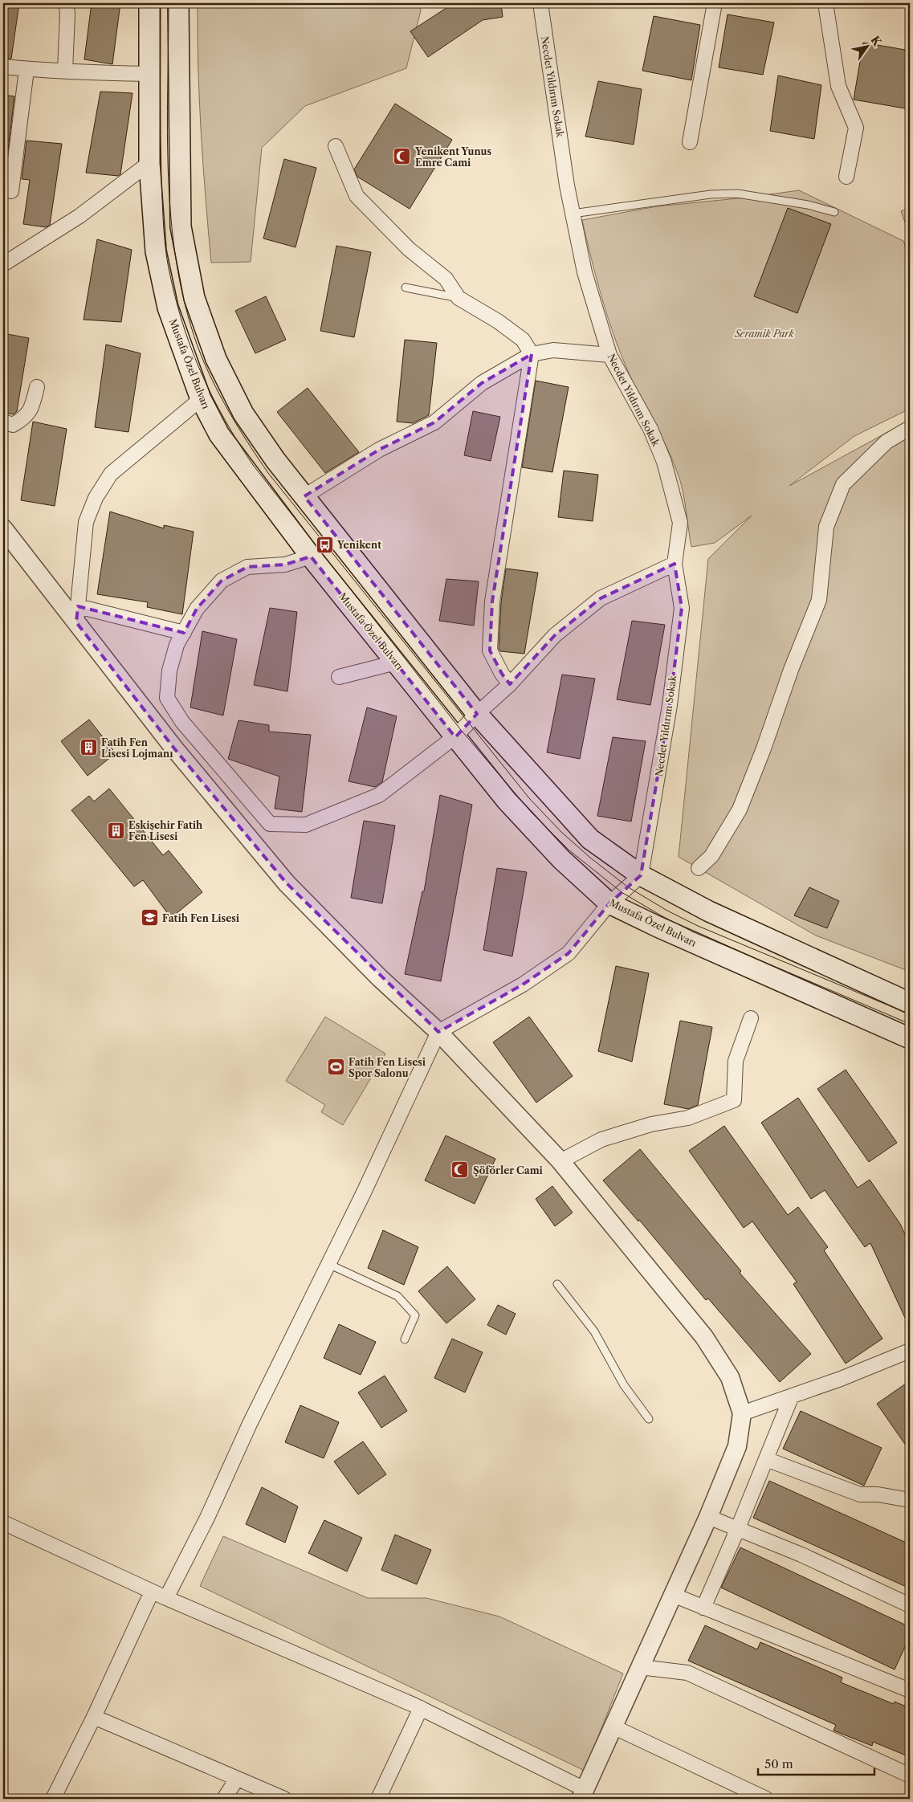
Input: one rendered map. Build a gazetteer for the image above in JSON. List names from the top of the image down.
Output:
{
  "streets": {
    "main road": ["Mustafa Özel Bulvarı"],
    "street": ["Necdet Yıldırım Sokak"]
  },
  "parks": ["Seramik Park"],
  "places": {
    "mosque": ["Yenikent Yunus Emre Cami", "Şöförler Cami"],
    "bus stop": ["Yenikent"],
    "building": ["Fatih Fen Lisesi Lojmanı", "Eskişehir Fatih Fen Lisesi"],
    "school or university": ["Fatih Fen Lisesi"],
    "sports": ["Fatih Fen Lisesi Spor Salonu"]
  },
  "scale_bar": "50 m",
  "north": "top right"
}
